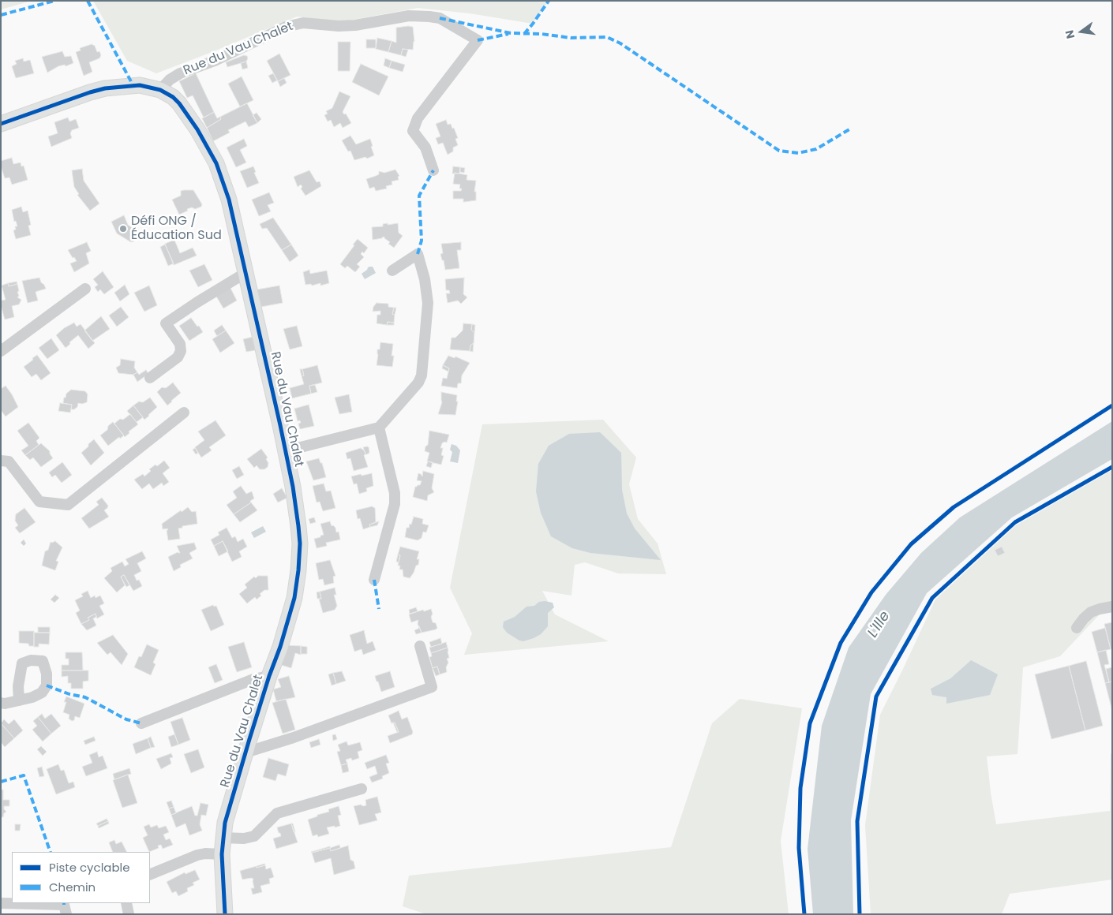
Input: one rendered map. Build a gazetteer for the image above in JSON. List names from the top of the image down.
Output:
{
  "streets": {
    "street": ["Rue du Vau Chalet"]
  },
  "water": ["L'Ille"],
  "places": ["Défi ONG / Éducation Sud"],
  "legend": ["Piste cyclable", "Chemin"],
  "north": "left"
}
